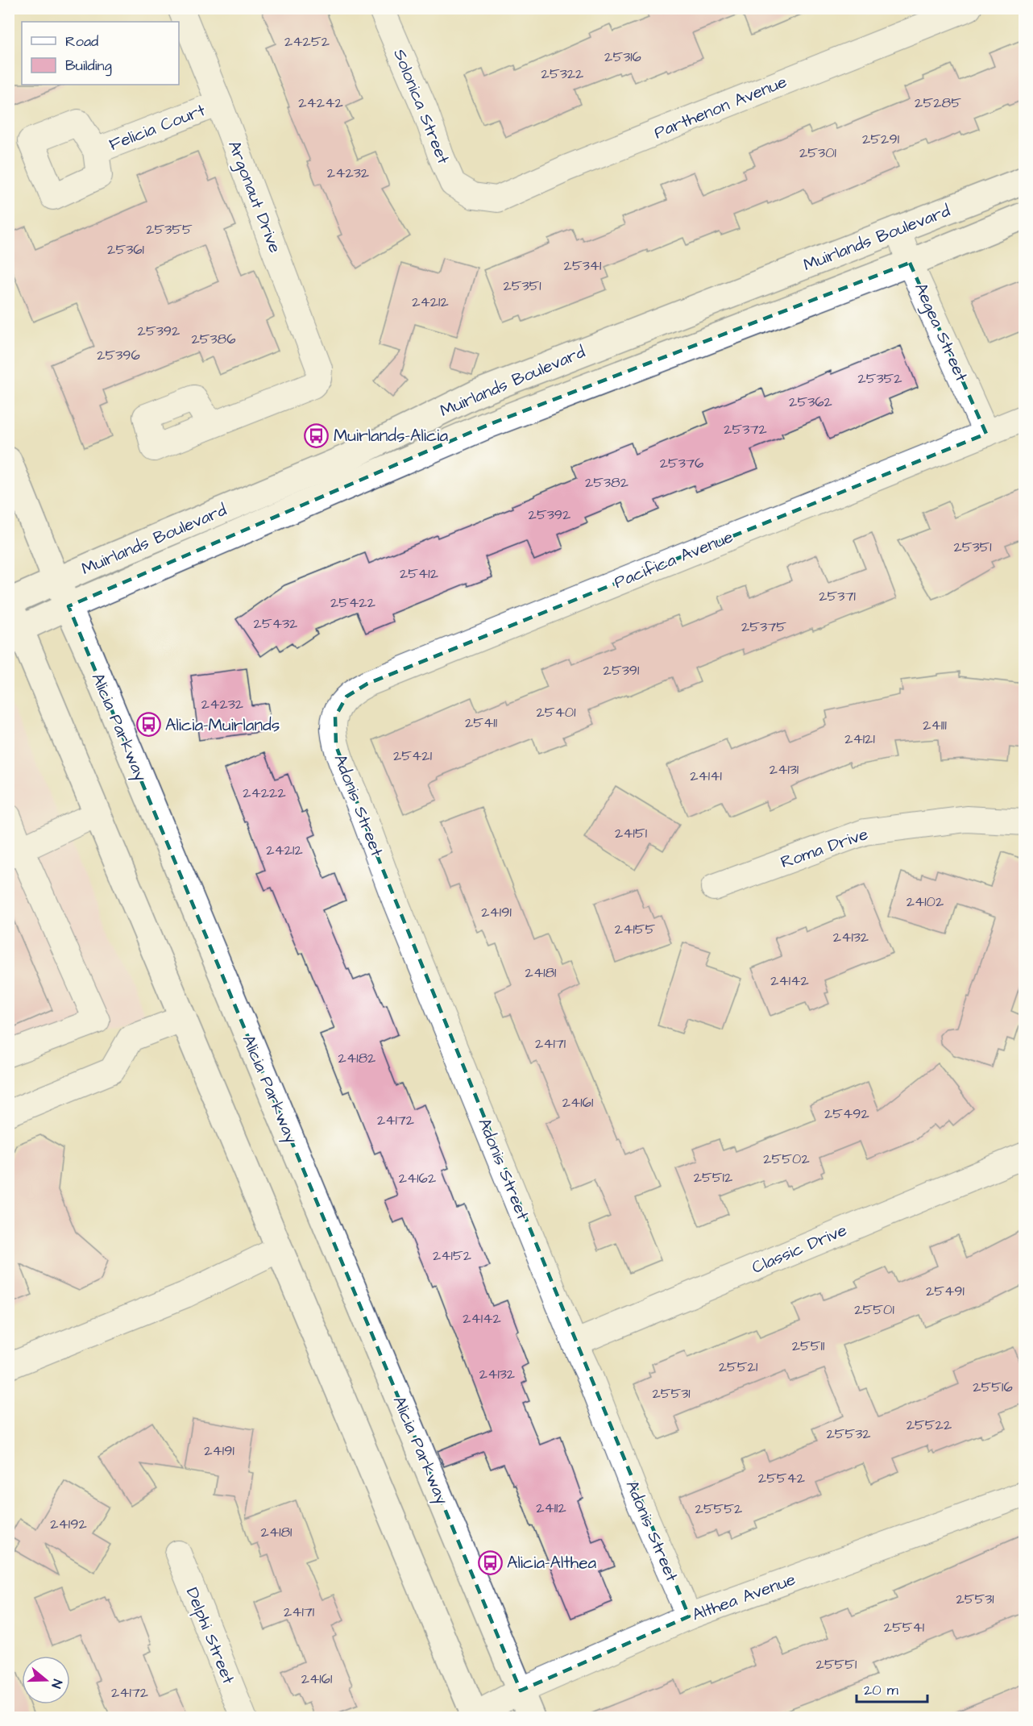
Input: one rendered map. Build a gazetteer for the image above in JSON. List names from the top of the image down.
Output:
{
  "streets": {
    "main road": ["Muirlands Boulevard", "Alicia Parkway"],
    "street": [
      "Solonica Street",
      "Parthenon Avenue",
      "Felicia Court",
      "Argonaut Drive",
      "Aegea Street",
      "Pacifica Avenue",
      "Adonis Street",
      "Roma Drive",
      "Classic Drive",
      "Althea Avenue",
      "Delphi Street"
    ]
  },
  "crossings": [
    ["Solonica Street", "Parthenon Avenue"],
    ["Felicia Court", "Argonaut Drive"],
    ["Muirlands Boulevard", "Aegea Street"],
    ["Muirlands Boulevard", "Alicia Parkway"],
    ["Aegea Street", "Pacifica Avenue"],
    ["Pacifica Avenue", "Adonis Street"],
    ["Alicia Parkway", "Althea Avenue"],
    ["Adonis Street", "Classic Drive"],
    ["Adonis Street", "Althea Avenue"]
  ],
  "places": {
    "bus stop": ["Muirlands-Alicia", "Alicia-Muirlands", "Alicia-Althea"]
  },
  "house_numbers": [
    "24252",
    "25316",
    "25322",
    "24242",
    "25285",
    "25291",
    "25301",
    "24232",
    "25355",
    "25361",
    "25341",
    "25351",
    "24212",
    "25392",
    "25386",
    "25396",
    "25352",
    "25362",
    "25372",
    "25376",
    "25382",
    "25392",
    "25351",
    "25412",
    "25371",
    "25422",
    "25432",
    "25375",
    "25391",
    "24232",
    "25401",
    "25411",
    "24111",
    "24121",
    "25421",
    "24131",
    "24141",
    "24222",
    "24151",
    "24212",
    "24102",
    "24191",
    "24155",
    "24132",
    "24181",
    "24142",
    "24171",
    "24182",
    "24161",
    "25492",
    "24172",
    "25502",
    "25512",
    "24162",
    "24152",
    "25491",
    "25501",
    "24142",
    "25511",
    "25521",
    "24132",
    "25516",
    "25531",
    "25522",
    "25532",
    "24191",
    "25542",
    "24112",
    "25552",
    "24192",
    "24181",
    "25531",
    "24171",
    "25541",
    "25551",
    "24161",
    "24172"
  ],
  "legend": ["Road", "Building"],
  "scale_bar": "20 m",
  "north": "right"
}
